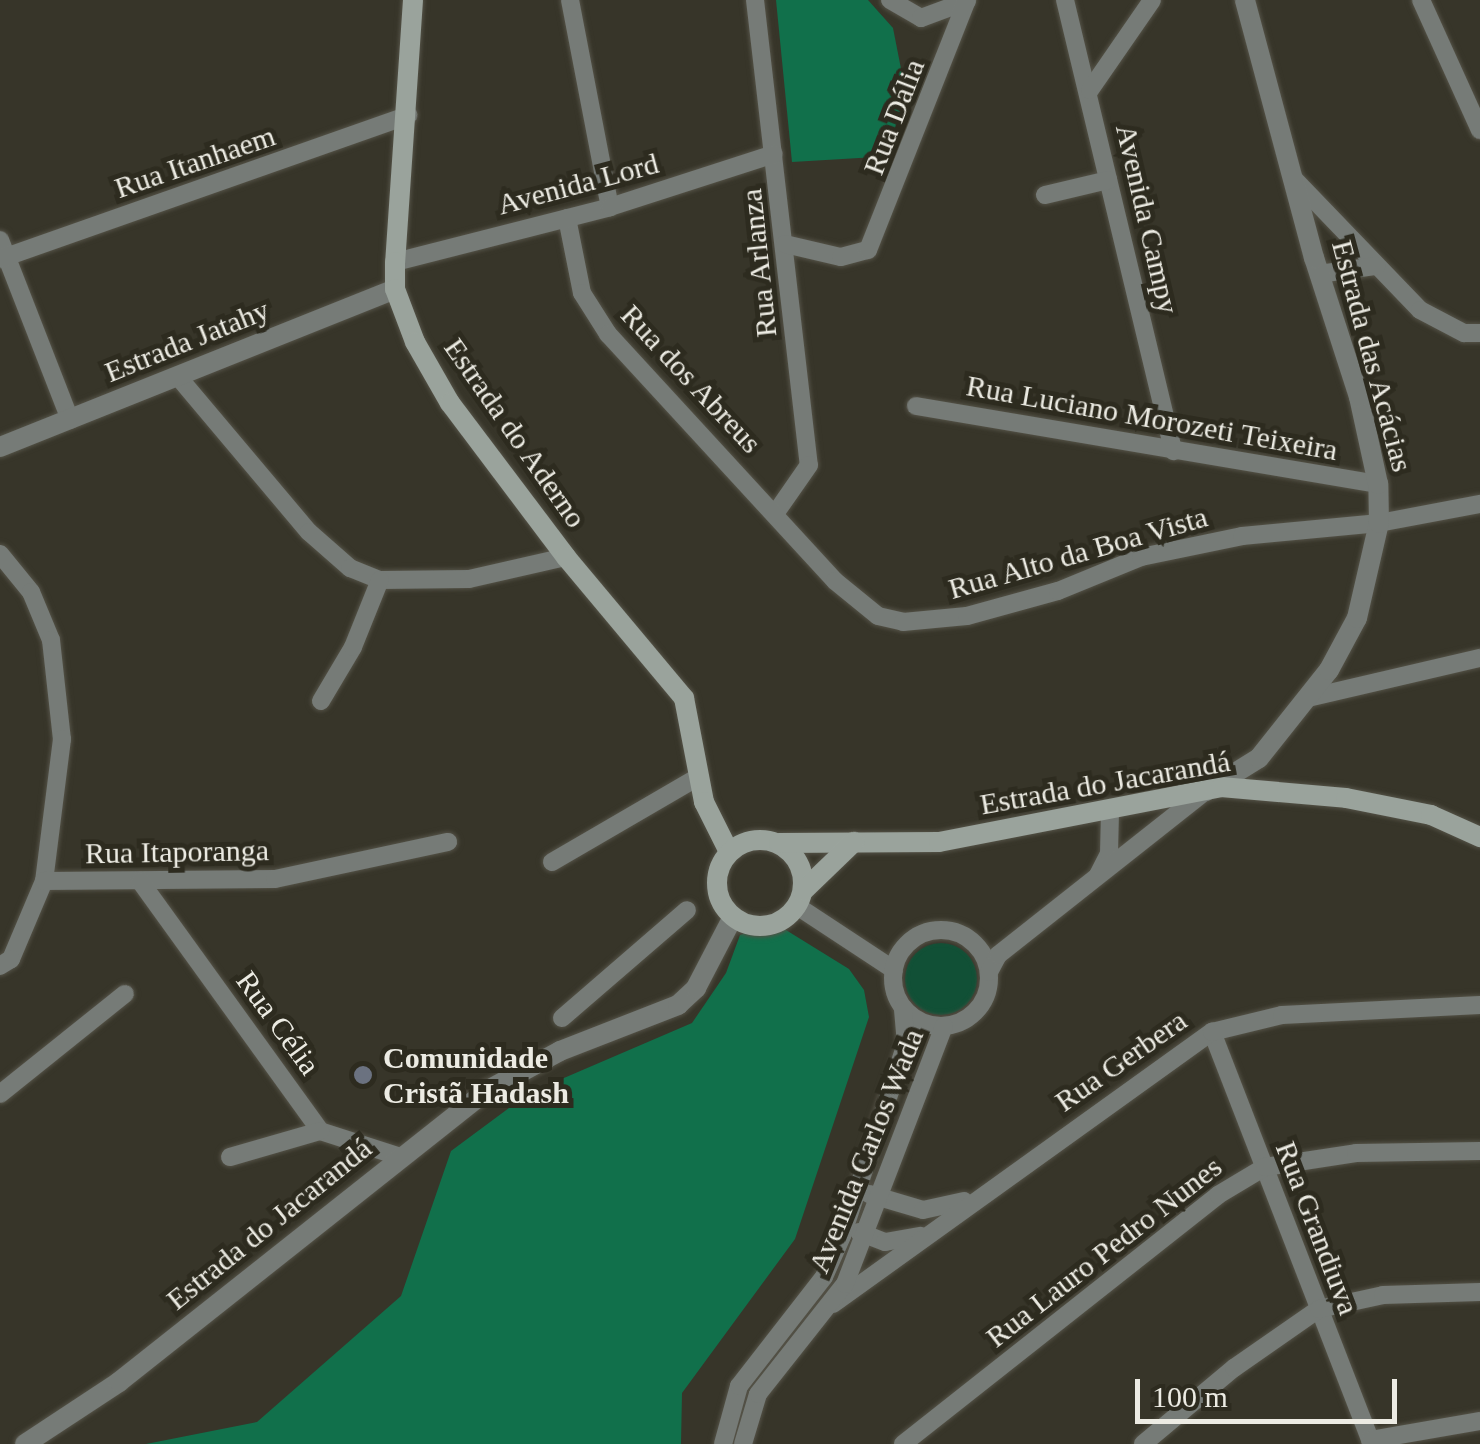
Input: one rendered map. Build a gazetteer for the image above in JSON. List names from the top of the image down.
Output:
{
  "streets": {
    "main road": ["Estrada do Aderno", "Estrada do Jacarandá"],
    "street": [
      "Rua Dália",
      "Rua Itanhaem",
      "Avenida Lord",
      "Avenida Campy",
      "Rua Arlanza",
      "Estrada Jatahy",
      "Estrada das Acácias",
      "Rua dos Abreus",
      "Rua Luciano Morozeti Teixeira",
      "Rua Alto da Boa Vista",
      "Rua Itaporanga",
      "Rua Célia",
      "Rua Gerbera",
      "Avenida Carlos Wada",
      "Rua Grandiuva",
      "Rua Lauro Pedro Nunes"
    ]
  },
  "crossings": [
    ["Rua Dália", "Rua Arlanza"],
    ["Rua Itanhaem", "Estrada do Aderno"],
    ["Avenida Lord", "Rua Arlanza"],
    ["Avenida Lord", "Rua dos Abreus"],
    ["Avenida Lord", "Estrada do Aderno"],
    ["Avenida Campy", "Rua Luciano Morozeti Teixeira"],
    ["Rua Arlanza", "Rua dos Abreus"],
    ["Rua Arlanza", "Rua Alto da Boa Vista"],
    ["Estrada Jatahy", "Estrada do Aderno"],
    ["Estrada das Acácias", "Rua Luciano Morozeti Teixeira"],
    ["Estrada das Acácias", "Rua Alto da Boa Vista"],
    ["Estrada das Acácias", "Estrada do Jacarandá"],
    ["Rua dos Abreus", "Rua Alto da Boa Vista"],
    ["Estrada do Aderno", "Estrada do Jacarandá"],
    ["Rua Itaporanga", "Rua Célia"],
    ["Rua Gerbera", "Avenida Carlos Wada"],
    ["Rua Gerbera", "Rua Grandiuva"],
    ["Rua Grandiuva", "Rua Lauro Pedro Nunes"]
  ],
  "places": ["Comunidade Cristã Hadash"],
  "scale_bar": "100 m"
}
